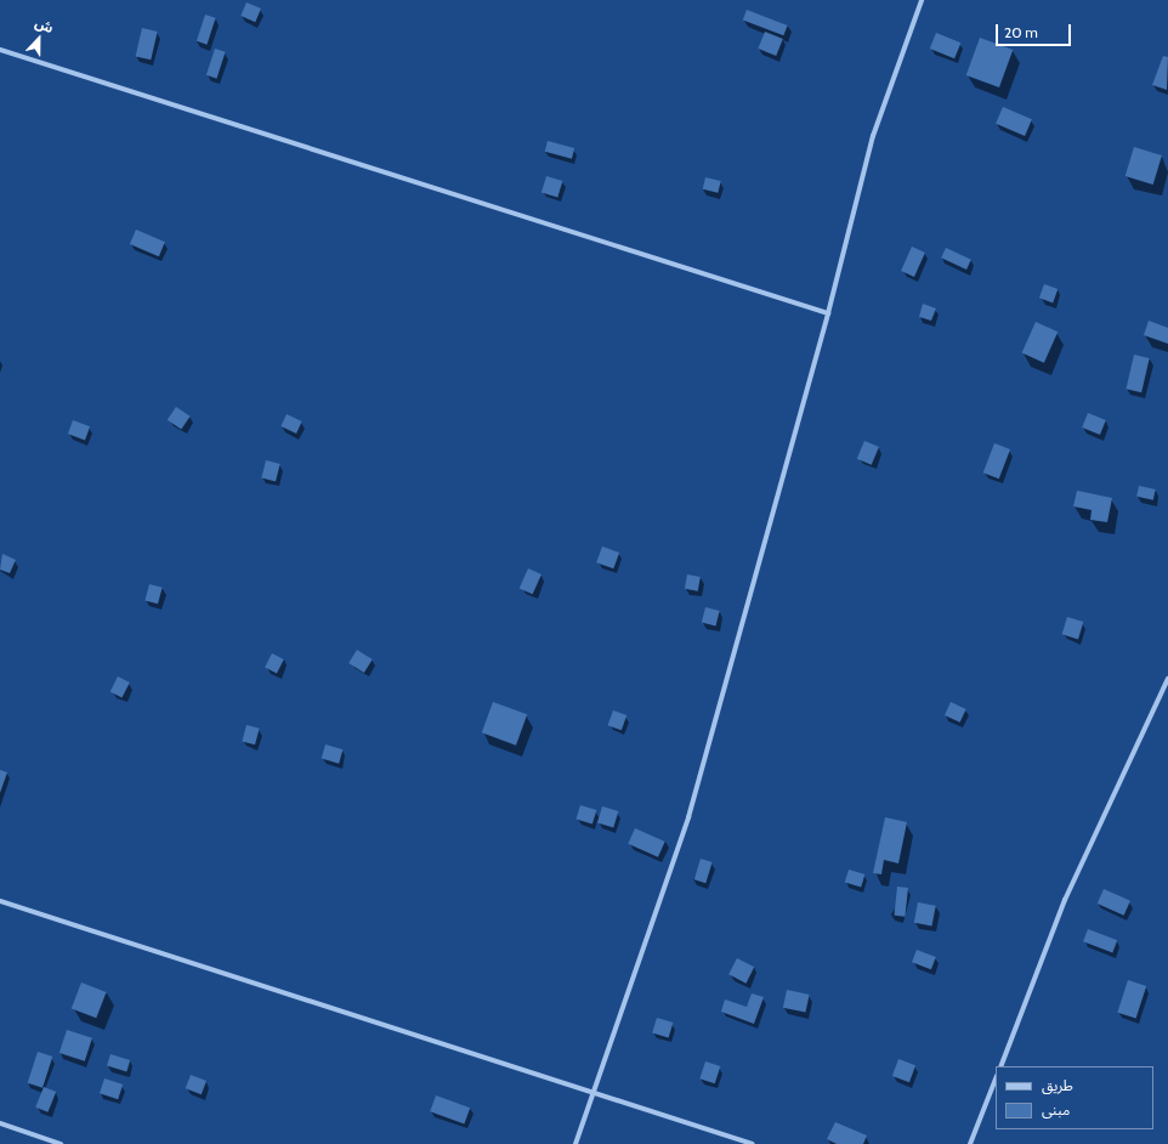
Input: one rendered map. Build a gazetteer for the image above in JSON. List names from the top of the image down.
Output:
{
  "legend": ["طريق", "مبنى"],
  "scale_bar": "20 m",
  "north": "top"
}
